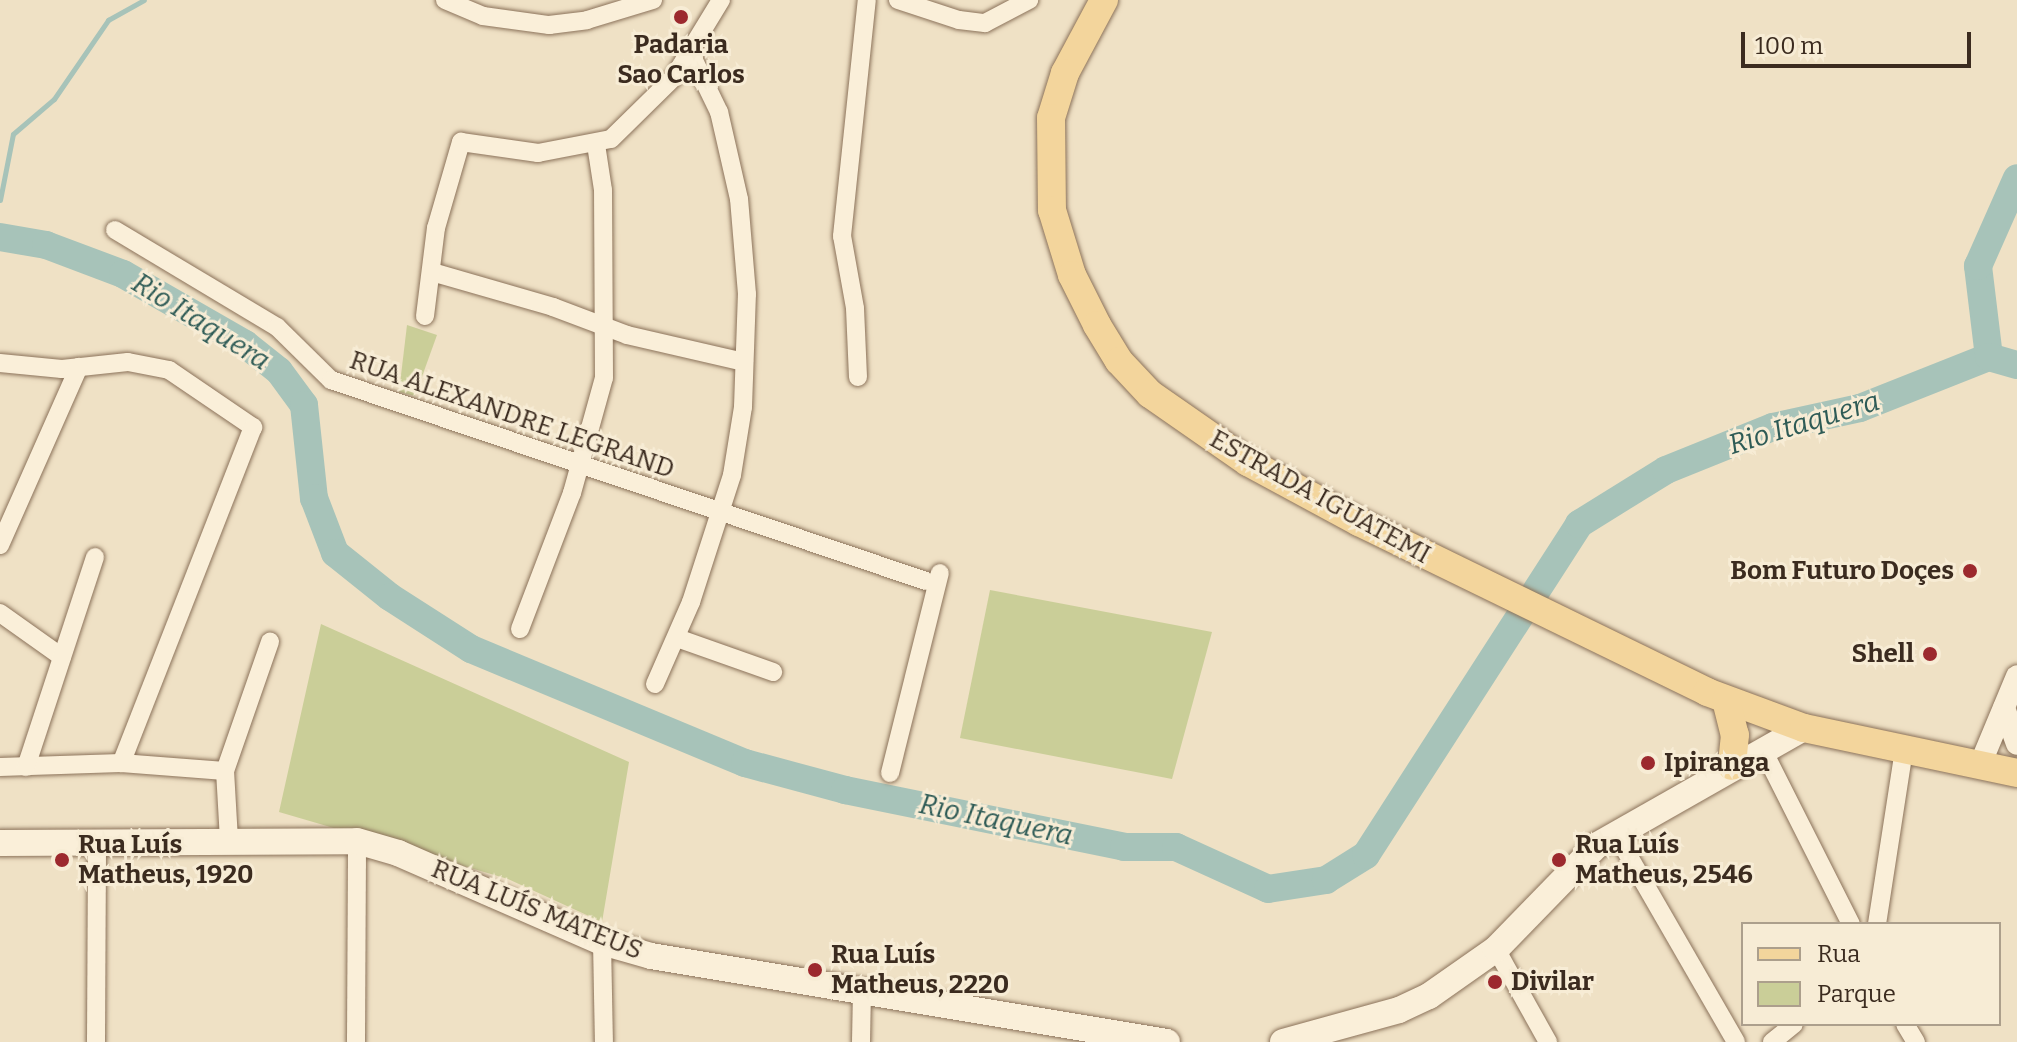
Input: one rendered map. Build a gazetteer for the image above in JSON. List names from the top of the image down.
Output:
{
  "streets": {
    "main road": ["ESTRADA IGUATEMI", "RUA LUÍS MATEUS"],
    "street": ["RUA ALEXANDRE LEGRAND"]
  },
  "water": ["Rio Itaquera"],
  "places": [
    "Padaria Sao Carlos",
    "Bom Futuro Doçes",
    "Shell",
    "Ipiranga",
    "Rua Luís Matheus, 1920",
    "Rua Luís Matheus, 2546",
    "Rua Luís Matheus, 2220",
    "Divilar"
  ],
  "legend": ["Rua", "Parque"],
  "scale_bar": "100 m"
}
